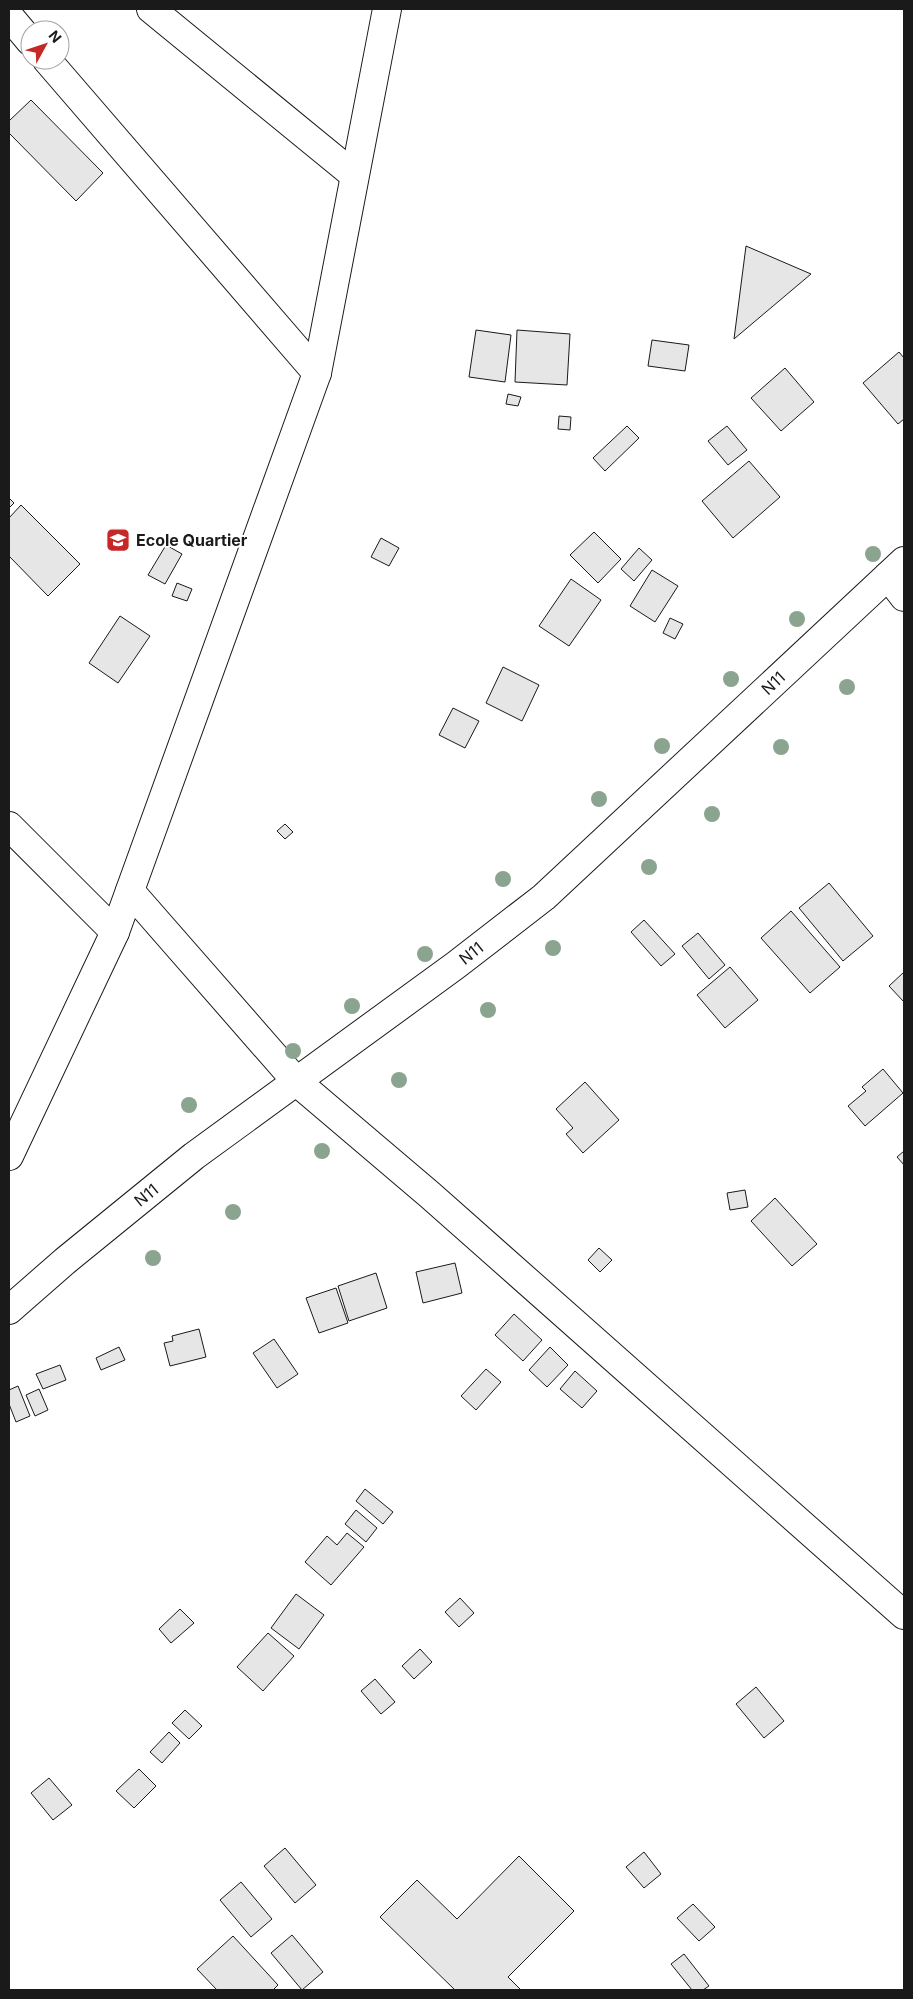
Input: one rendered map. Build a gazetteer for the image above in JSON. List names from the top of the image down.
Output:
{
  "streets": {
    "main road": ["N11"]
  },
  "places": {
    "school or university": ["Ecole Quartier"]
  },
  "north": "top right"
}
